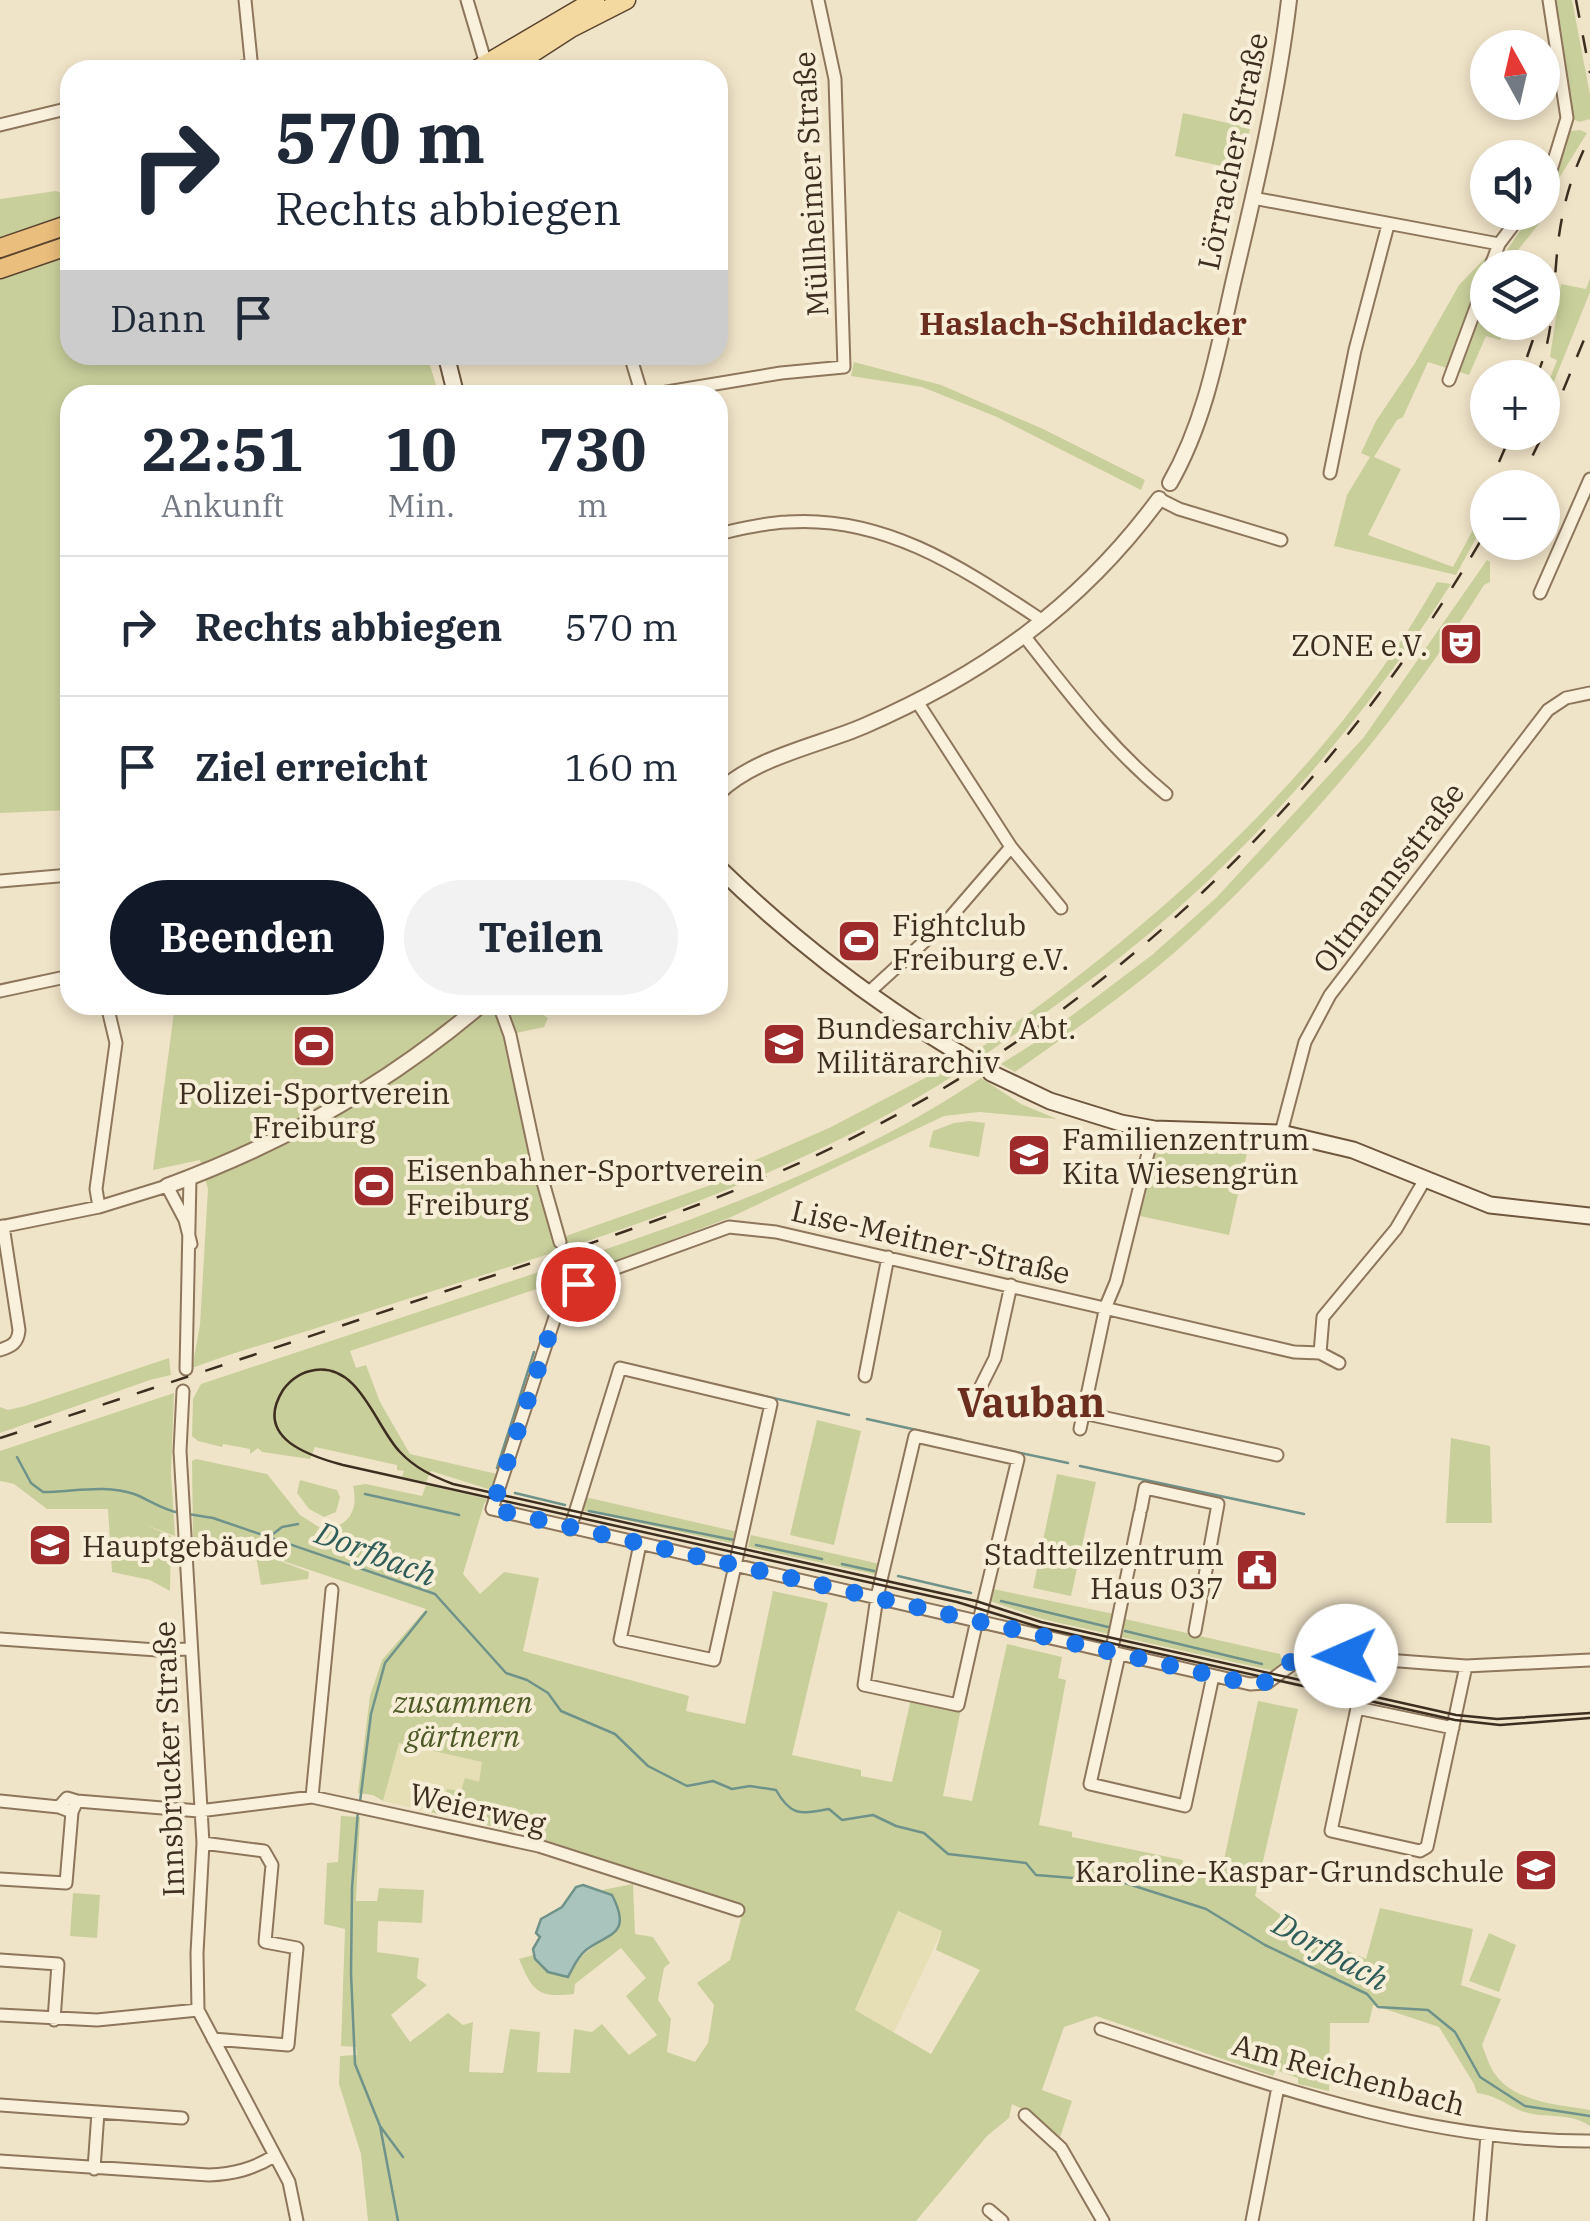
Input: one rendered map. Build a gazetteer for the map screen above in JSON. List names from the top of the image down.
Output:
{
  "streets": {
    "street": [
      "Lörracher Straße",
      "Müllheimer Straße",
      "Oltmannsstraße",
      "Lise-Meitner-Straße",
      "Innsbrucker Straße",
      "Weierweg",
      "Am Reichenbach"
    ]
  },
  "crossings": [
    ["Innsbrucker Straße", "Weierweg"]
  ],
  "districts": ["Haslach-Schildacker", "Vauban"],
  "water": ["Dorfbach"],
  "parks": ["zusammen gärtnern"],
  "places": {
    "theatre": ["ZONE e.V."],
    "sports": ["Fightclub Freiburg e.V.", "Polizei-Sportverein Freiburg", "Eisenbahner-Sportverein Freiburg"],
    "school or university": [
      "Bundesarchiv Abt. Militärarchiv",
      "Familienzentrum Kita Wiesengrün",
      "Hauptgebäude",
      "Karoline-Kaspar-Grundschule"
    ],
    "public building": ["Stadtteilzentrum Haus 037"]
  },
  "north": "top",
  "page": {
    "map_buttons": ["+", "−"],
    "turn": ["570 m", "Rechts abbiegen"],
    "then": "Dann",
    "eta": [
      "22:51",
      "Ankunft",
      "10",
      "Min.",
      "730",
      "m"
    ],
    "list": [
      {
        "name": "Rechts abbiegen",
        "value": "570 m"
      },
      {
        "name": "Ziel erreicht",
        "value": "160 m"
      }
    ],
    "buttons": ["Beenden", "Teilen"]
  }
}
